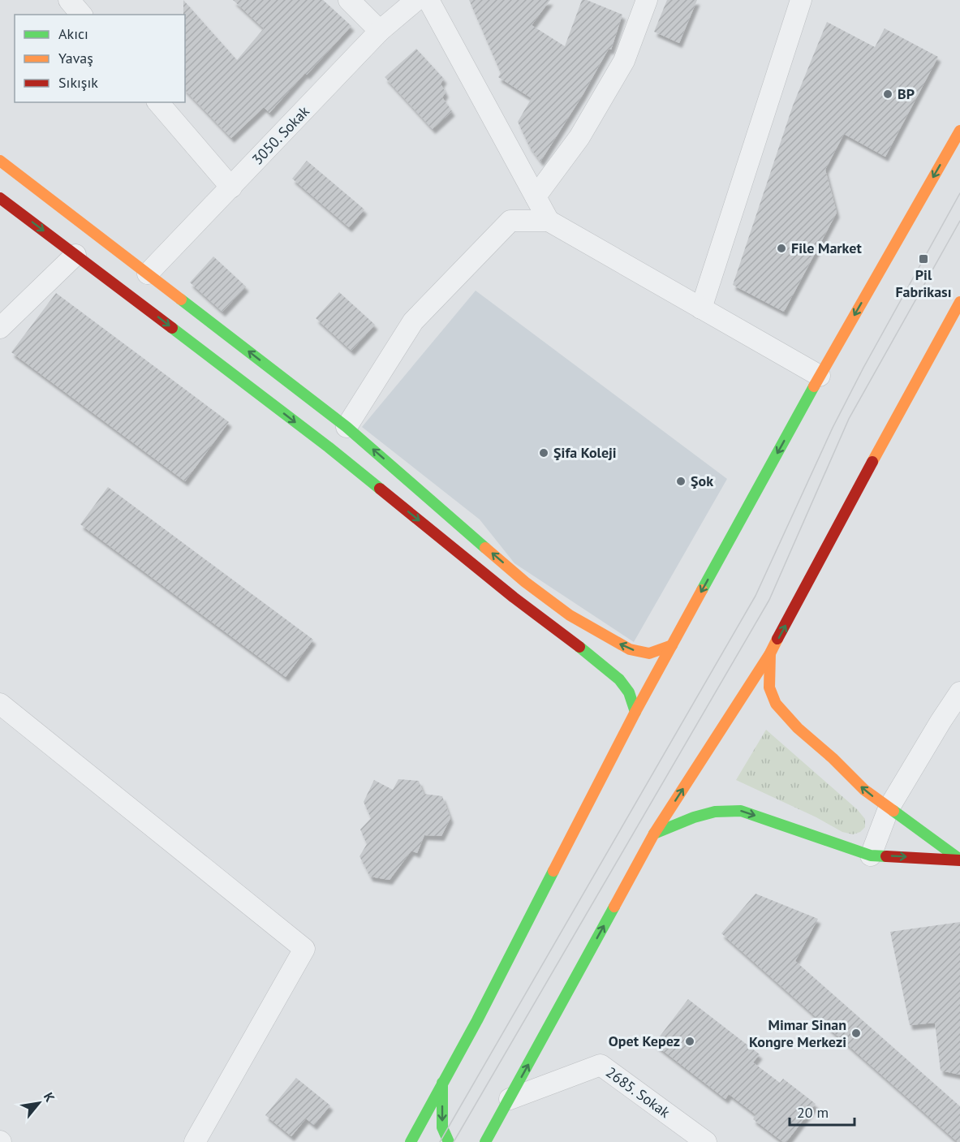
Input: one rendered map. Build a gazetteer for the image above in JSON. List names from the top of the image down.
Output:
{
  "streets": {
    "street": ["3050. Sokak", "2685. Sokak"]
  },
  "places": {
    "other": [
      "BP",
      "File Market",
      "Şifa Koleji",
      "Şok",
      "Mimar Sinan Kongre Merkezi",
      "Opet Kepez"
    ],
    "transit": ["Pil Fabrikası"]
  },
  "legend": ["Akıcı", "Yavaş", "Sıkışık"],
  "scale_bar": "20 m",
  "north": "top right"
}
